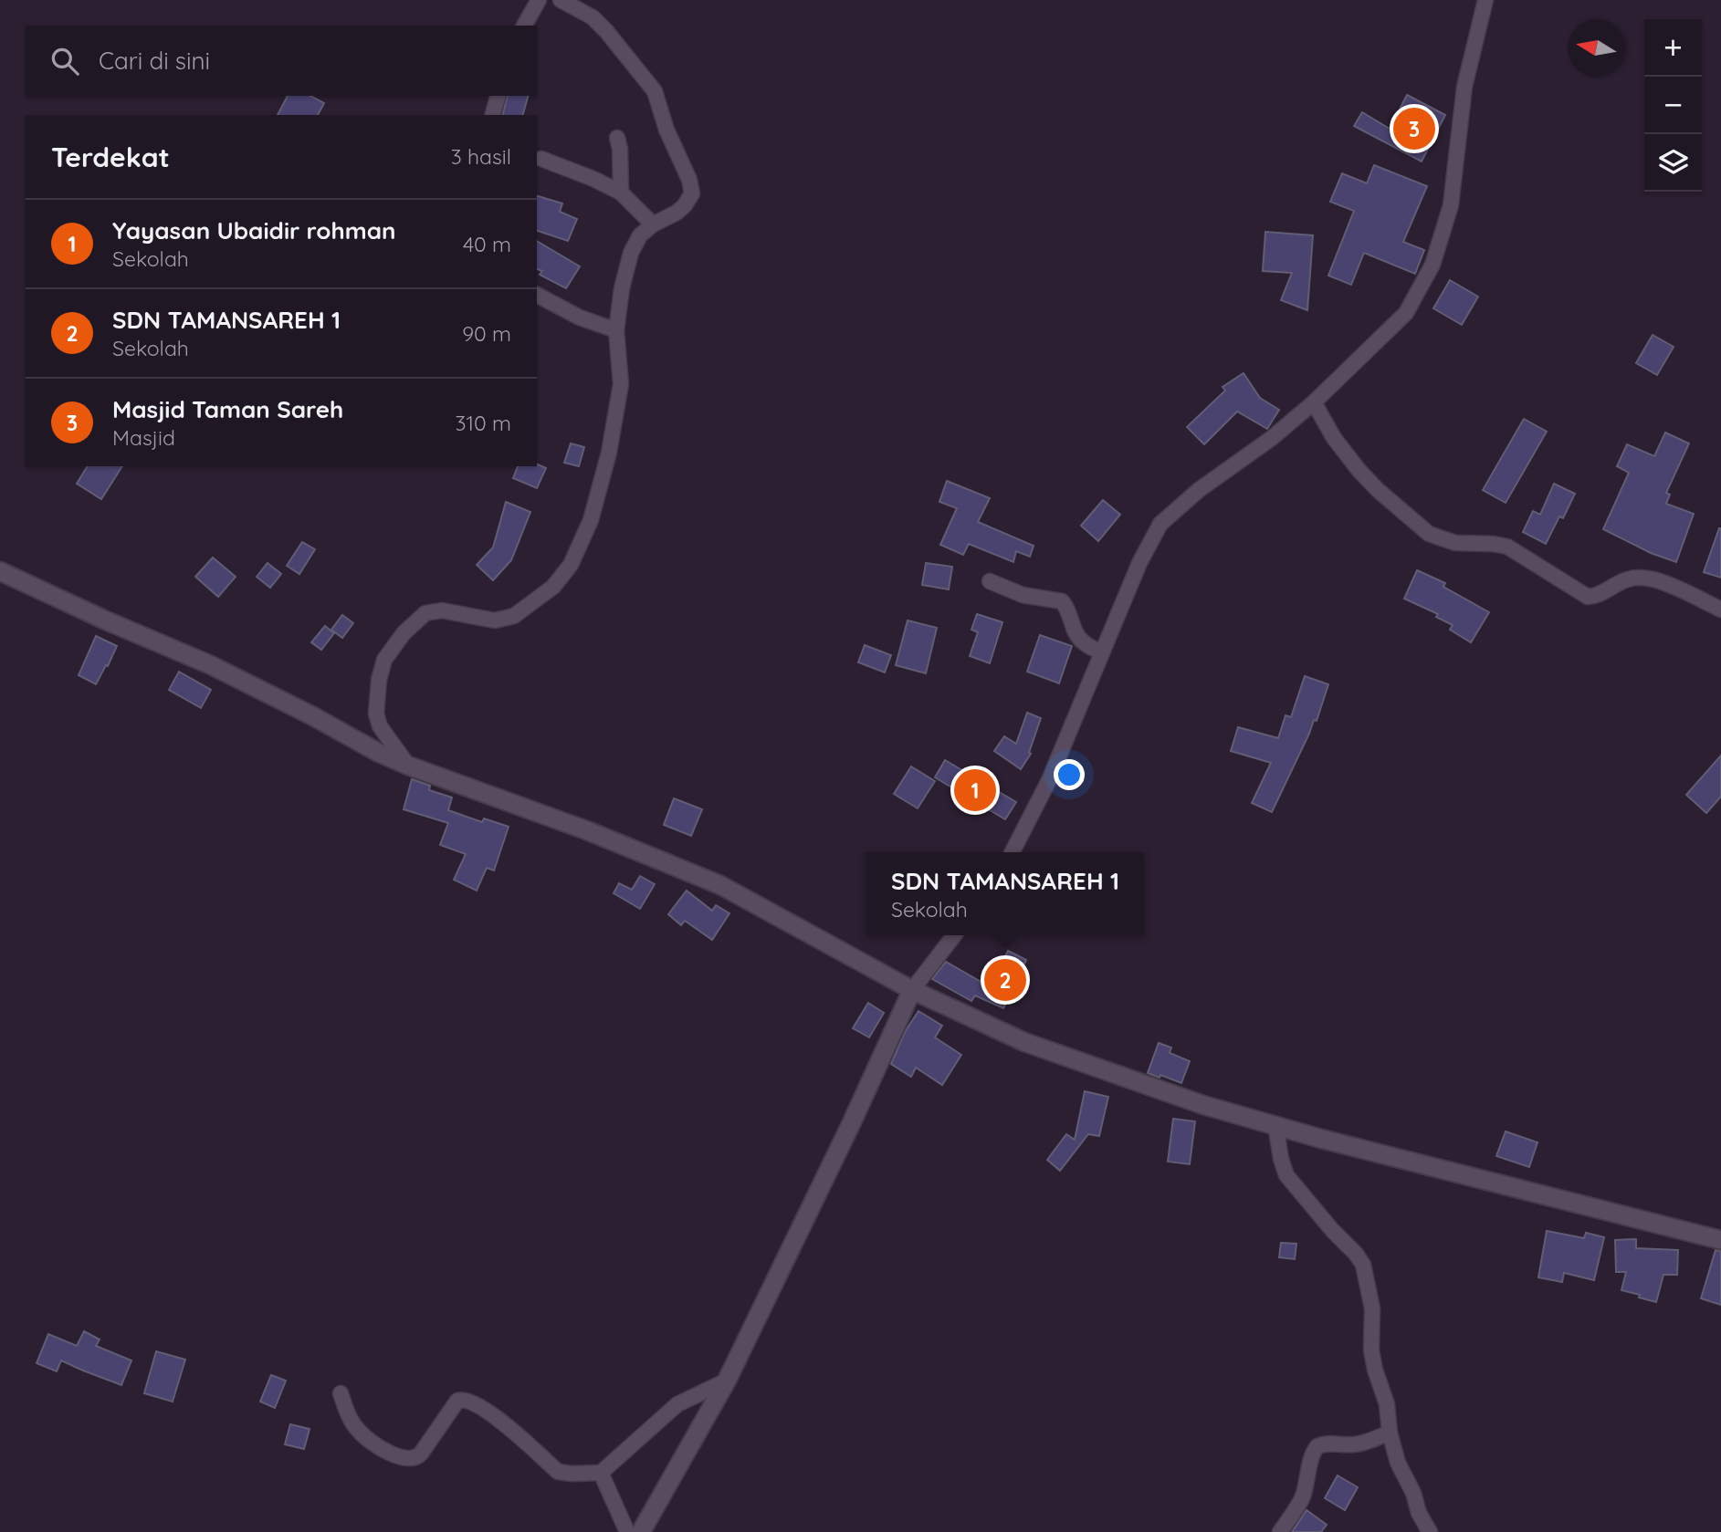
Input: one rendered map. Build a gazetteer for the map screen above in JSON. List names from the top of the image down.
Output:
{
  "north": "left",
  "page": {
    "map_buttons": ["+", "−"],
    "search": "Cari di sini",
    "pins": ["3", "1", "2"],
    "heading": ["Terdekat", "3 hasil"],
    "list": [
      {
        "mark": "1",
        "name": "Yayasan Ubaidir rohman",
        "note": "Sekolah",
        "value": "40 m"
      },
      {
        "mark": "2",
        "name": "SDN TAMANSAREH 1",
        "note": "Sekolah",
        "value": "90 m"
      },
      {
        "mark": "3",
        "name": "Masjid Taman Sareh",
        "note": "Masjid",
        "value": "310 m"
      }
    ],
    "popup": ["SDN TAMANSAREH 1", "Sekolah"]
  }
}
